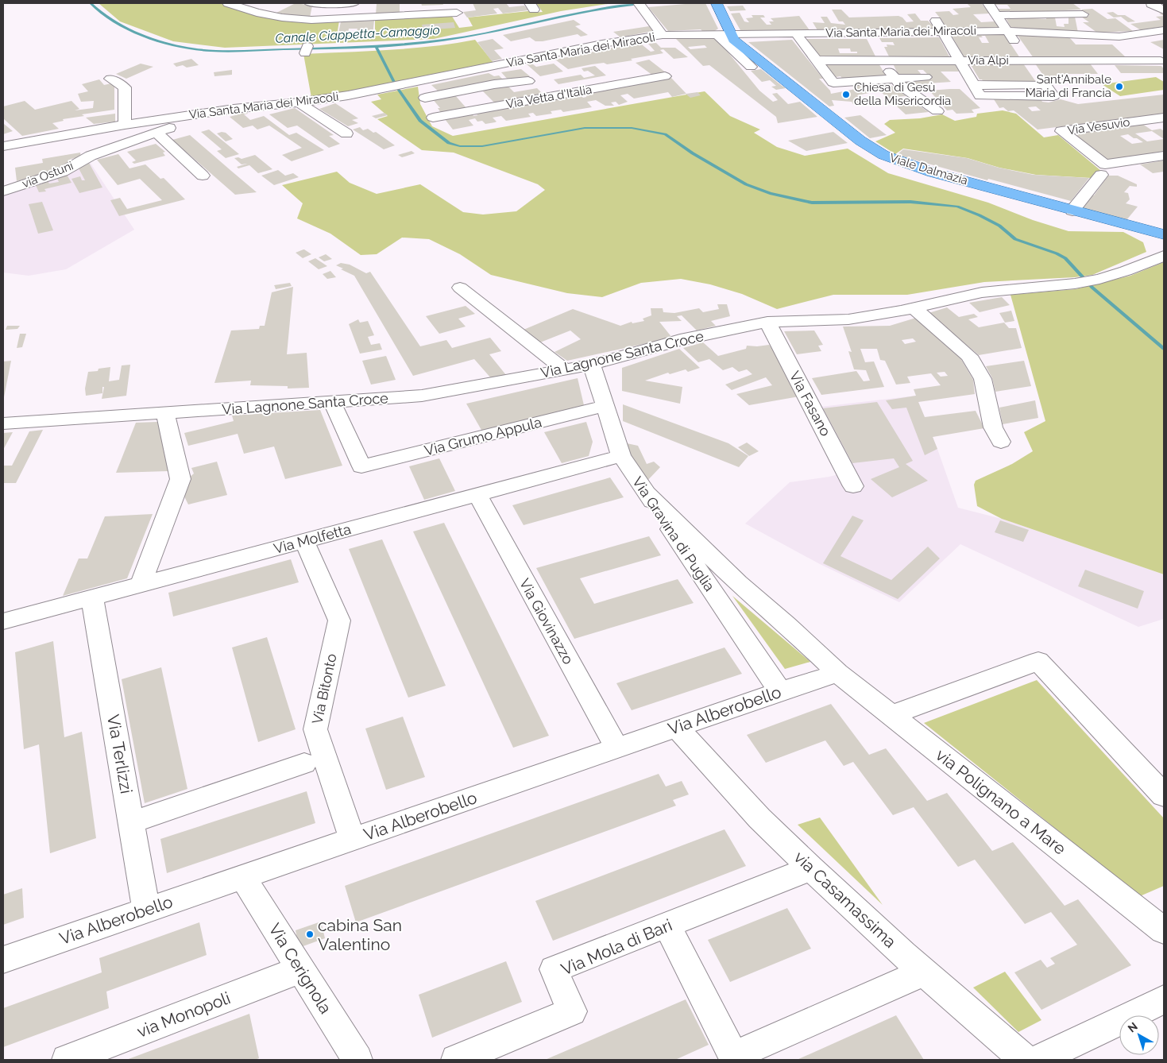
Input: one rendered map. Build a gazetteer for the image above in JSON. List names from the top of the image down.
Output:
{
  "streets": {
    "main road": ["Viale Dalmazia"],
    "street": [
      "Via Santa Maria dei Miracoli",
      "Via Alpi",
      "Via Vetta d'Italia",
      "Via Vesuvio",
      "via Ostuni",
      "Via Lagnone Santa Croce",
      "Via Fasano",
      "Via Grumo Appula",
      "Via Gravina di Puglia",
      "Via Molfetta",
      "Via Giovinazzo",
      "Via Bitonto",
      "Via Alberobello",
      "Via Terlizzi",
      "via Polignano a Mare",
      "via Casamassima",
      "Via Mola di Bari",
      "Via Cerignola",
      "via Monopoli"
    ]
  },
  "crossings": [
    ["Via Santa Maria dei Miracoli", "Viale Dalmazia"],
    ["Via Santa Maria dei Miracoli", "via Ostuni"],
    ["Via Lagnone Santa Croce", "Via Fasano"],
    ["Via Lagnone Santa Croce", "Via Gravina di Puglia"],
    ["Via Grumo Appula", "Via Gravina di Puglia"],
    ["Via Gravina di Puglia", "Via Molfetta"],
    ["Via Gravina di Puglia", "Via Alberobello"],
    ["Via Gravina di Puglia", "via Polignano a Mare"],
    ["Via Molfetta", "Via Giovinazzo"],
    ["Via Molfetta", "Via Bitonto"],
    ["Via Molfetta", "Via Terlizzi"],
    ["Via Giovinazzo", "Via Alberobello"],
    ["Via Bitonto", "Via Alberobello"],
    ["Via Alberobello", "Via Terlizzi"],
    ["Via Alberobello", "via Polignano a Mare"],
    ["Via Alberobello", "via Casamassima"],
    ["Via Alberobello", "Via Cerignola"],
    ["via Casamassima", "Via Mola di Bari"],
    ["Via Cerignola", "via Monopoli"]
  ],
  "water": ["Canale Ciappetta-Camaggio"],
  "places": ["Sant'Annibale Maria di Francia", "Chiesa di Gesù della Misericordia", "cabina San Valentino"],
  "north": "top left"
}
